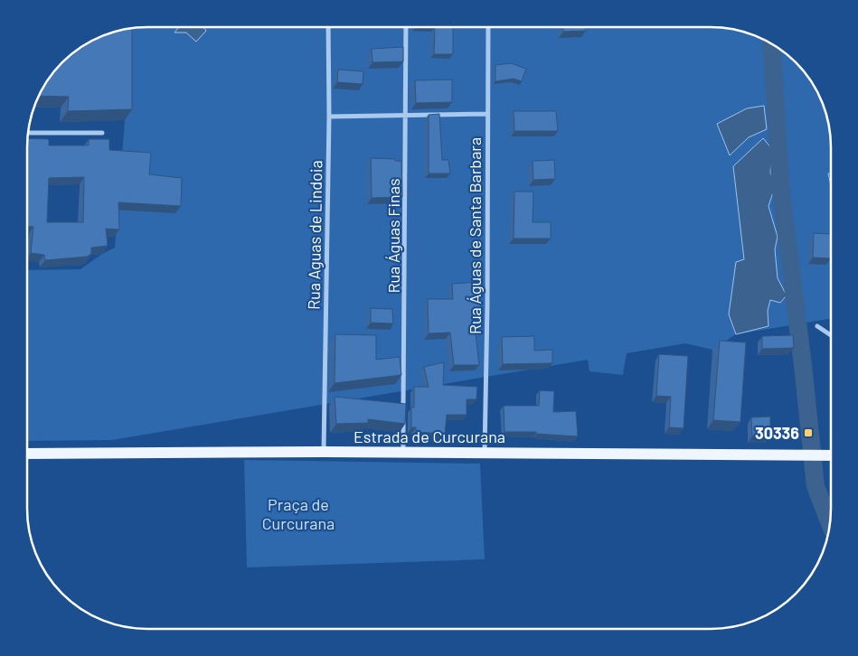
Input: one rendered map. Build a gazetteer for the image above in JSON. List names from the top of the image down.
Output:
{
  "streets": {
    "main road": ["Estrada de Curcurana"],
    "street": ["Rua Aguas de Lindoia", "Rua Águas Finas", "Rua Águas de Santa Barbara"]
  },
  "crossings": [
    ["Rua Aguas de Lindoia", "Estrada de Curcurana"],
    ["Rua Águas Finas", "Estrada de Curcurana"],
    ["Rua Águas de Santa Barbara", "Estrada de Curcurana"]
  ],
  "parks": ["Praça de Curcurana"],
  "places": {
    "transit": ["30336"]
  }
}
